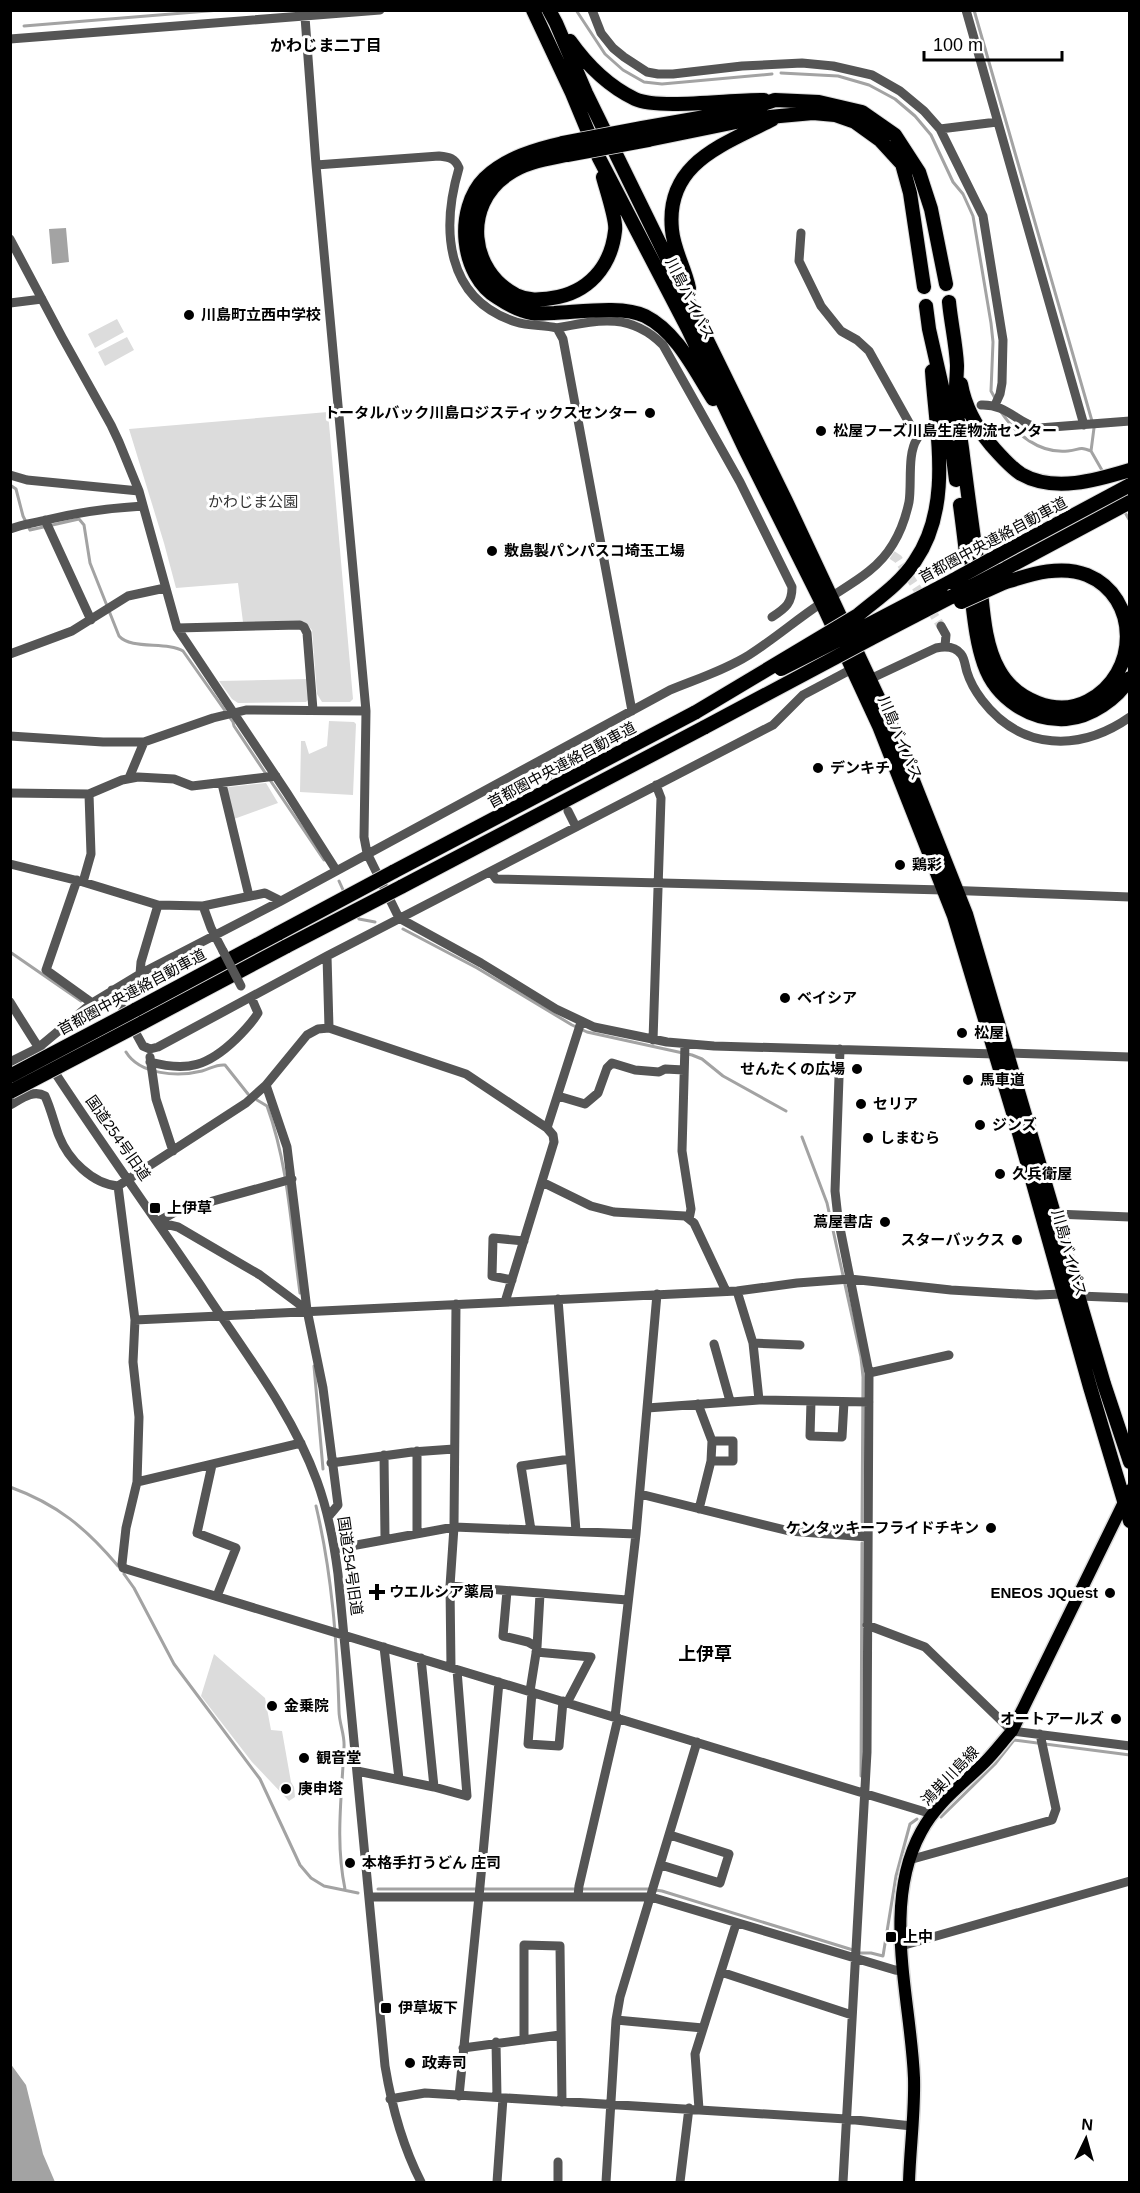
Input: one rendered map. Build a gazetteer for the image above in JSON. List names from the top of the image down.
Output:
{
  "streets": {
    "highway": ["川島バイパス", "首都圏中央連絡自動車道"],
    "main road": ["鴻巣川島線"],
    "street": ["国道254号旧道"]
  },
  "crossings": [
    ["川島バイパス", "鴻巣川島線"]
  ],
  "districts": ["かわじま二丁目", "上伊草"],
  "parks": ["かわじま公園"],
  "places": {
    "other": [
      "川島町立西中学校",
      "トータルバック川島ロジスティックスセンター",
      "松屋フーズ川島生産物流センター",
      "敷島製パンパスコ埼玉工場",
      "デンキチ",
      "鶏彩",
      "ベイシア",
      "松屋",
      "せんたくの広場",
      "馬車道",
      "セリア",
      "ジンズ",
      "しまむら",
      "久兵衛屋",
      "蔦屋書店",
      "スターバックス",
      "ケンタッキーフライドチキン",
      "ENEOS JQuest",
      "金乗院",
      "オートアールズ",
      "観音堂",
      "庚申塔",
      "本格手打うどん 庄司",
      "政寿司"
    ],
    "transit": ["上伊草", "上中", "伊草坂下"],
    "health": ["ウエルシア薬局"]
  },
  "scale_bar": "100 m",
  "north": "top"
}
